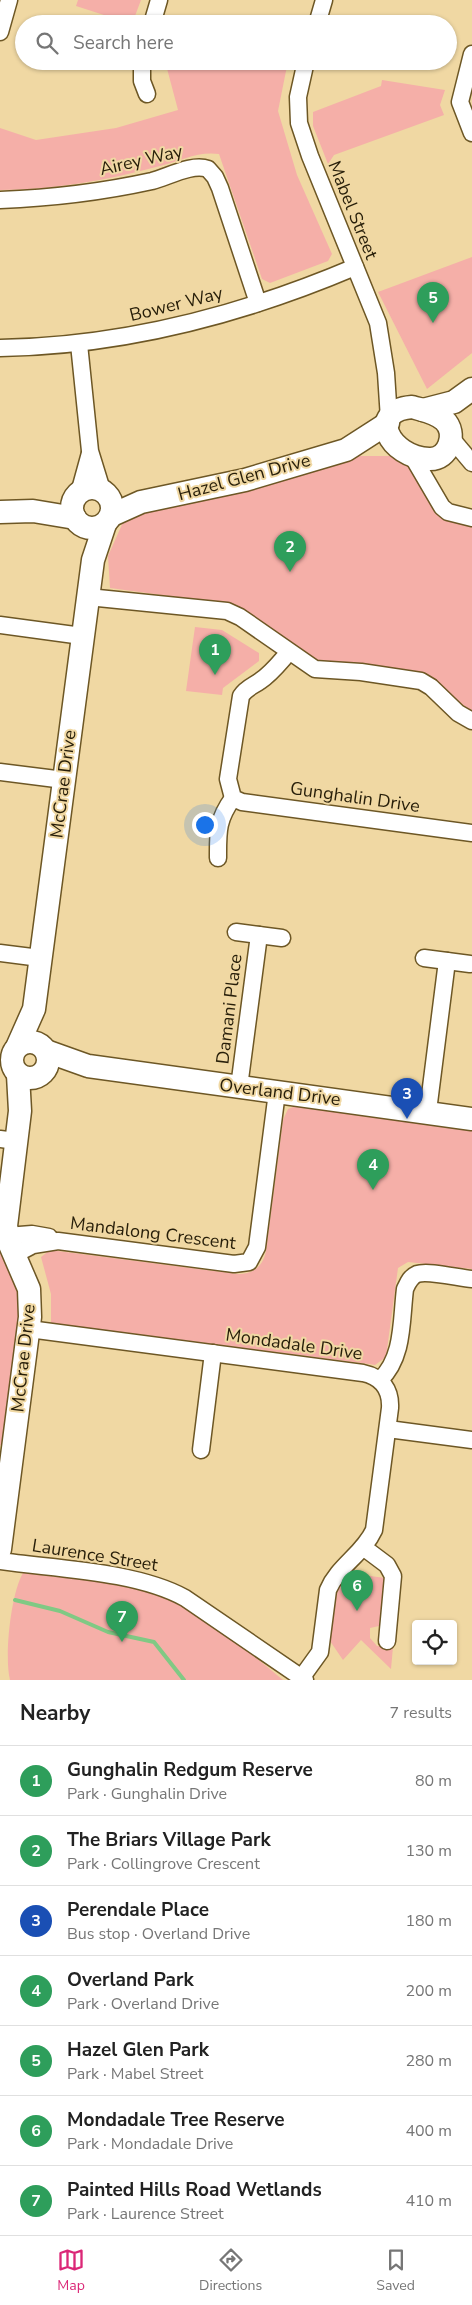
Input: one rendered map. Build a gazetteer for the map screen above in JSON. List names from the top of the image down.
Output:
{
  "streets": {
    "street": [
      "Airey Way",
      "Mabel Street",
      "Bower Way",
      "Hazel Glen Drive",
      "McCrae Drive",
      "Gunghalin Drive",
      "Damani Place",
      "Overland Drive",
      "Mandalong Crescent",
      "Mondadale Drive",
      "Laurence Street"
    ]
  },
  "crossings": [
    ["Airey Way", "Bower Way"],
    ["Mabel Street", "Bower Way"],
    ["Mabel Street", "Hazel Glen Drive"],
    ["Hazel Glen Drive", "McCrae Drive"],
    ["McCrae Drive", "Overland Drive"],
    ["McCrae Drive", "Mandalong Crescent"],
    ["McCrae Drive", "Mondadale Drive"],
    ["Damani Place", "Overland Drive"],
    ["Overland Drive", "Mandalong Crescent"],
    ["Mondadale Drive", "Laurence Street"]
  ],
  "page": {
    "search": "Search here",
    "pins": [
      "5",
      "2",
      "1",
      "3",
      "4",
      "6",
      "7"
    ],
    "heading": ["Nearby", "7 results"],
    "list": [
      {
        "mark": "1",
        "name": "Gunghalin Redgum Reserve",
        "note": "Park · Gunghalin Drive",
        "value": "80 m"
      },
      {
        "mark": "2",
        "name": "The Briars Village Park",
        "note": "Park · Collingrove Crescent",
        "value": "130 m"
      },
      {
        "mark": "3",
        "name": "Perendale Place",
        "note": "Bus stop · Overland Drive",
        "value": "180 m"
      },
      {
        "mark": "4",
        "name": "Overland Park",
        "note": "Park · Overland Drive",
        "value": "200 m"
      },
      {
        "mark": "5",
        "name": "Hazel Glen Park",
        "note": "Park · Mabel Street",
        "value": "280 m"
      },
      {
        "mark": "6",
        "name": "Mondadale Tree Reserve",
        "note": "Park · Mondadale Drive",
        "value": "400 m"
      },
      {
        "mark": "7",
        "name": "Painted Hills Road Wetlands",
        "note": "Park · Laurence Street",
        "value": "410 m"
      }
    ],
    "nav": ["Map", "Directions", "Saved"]
  }
}
